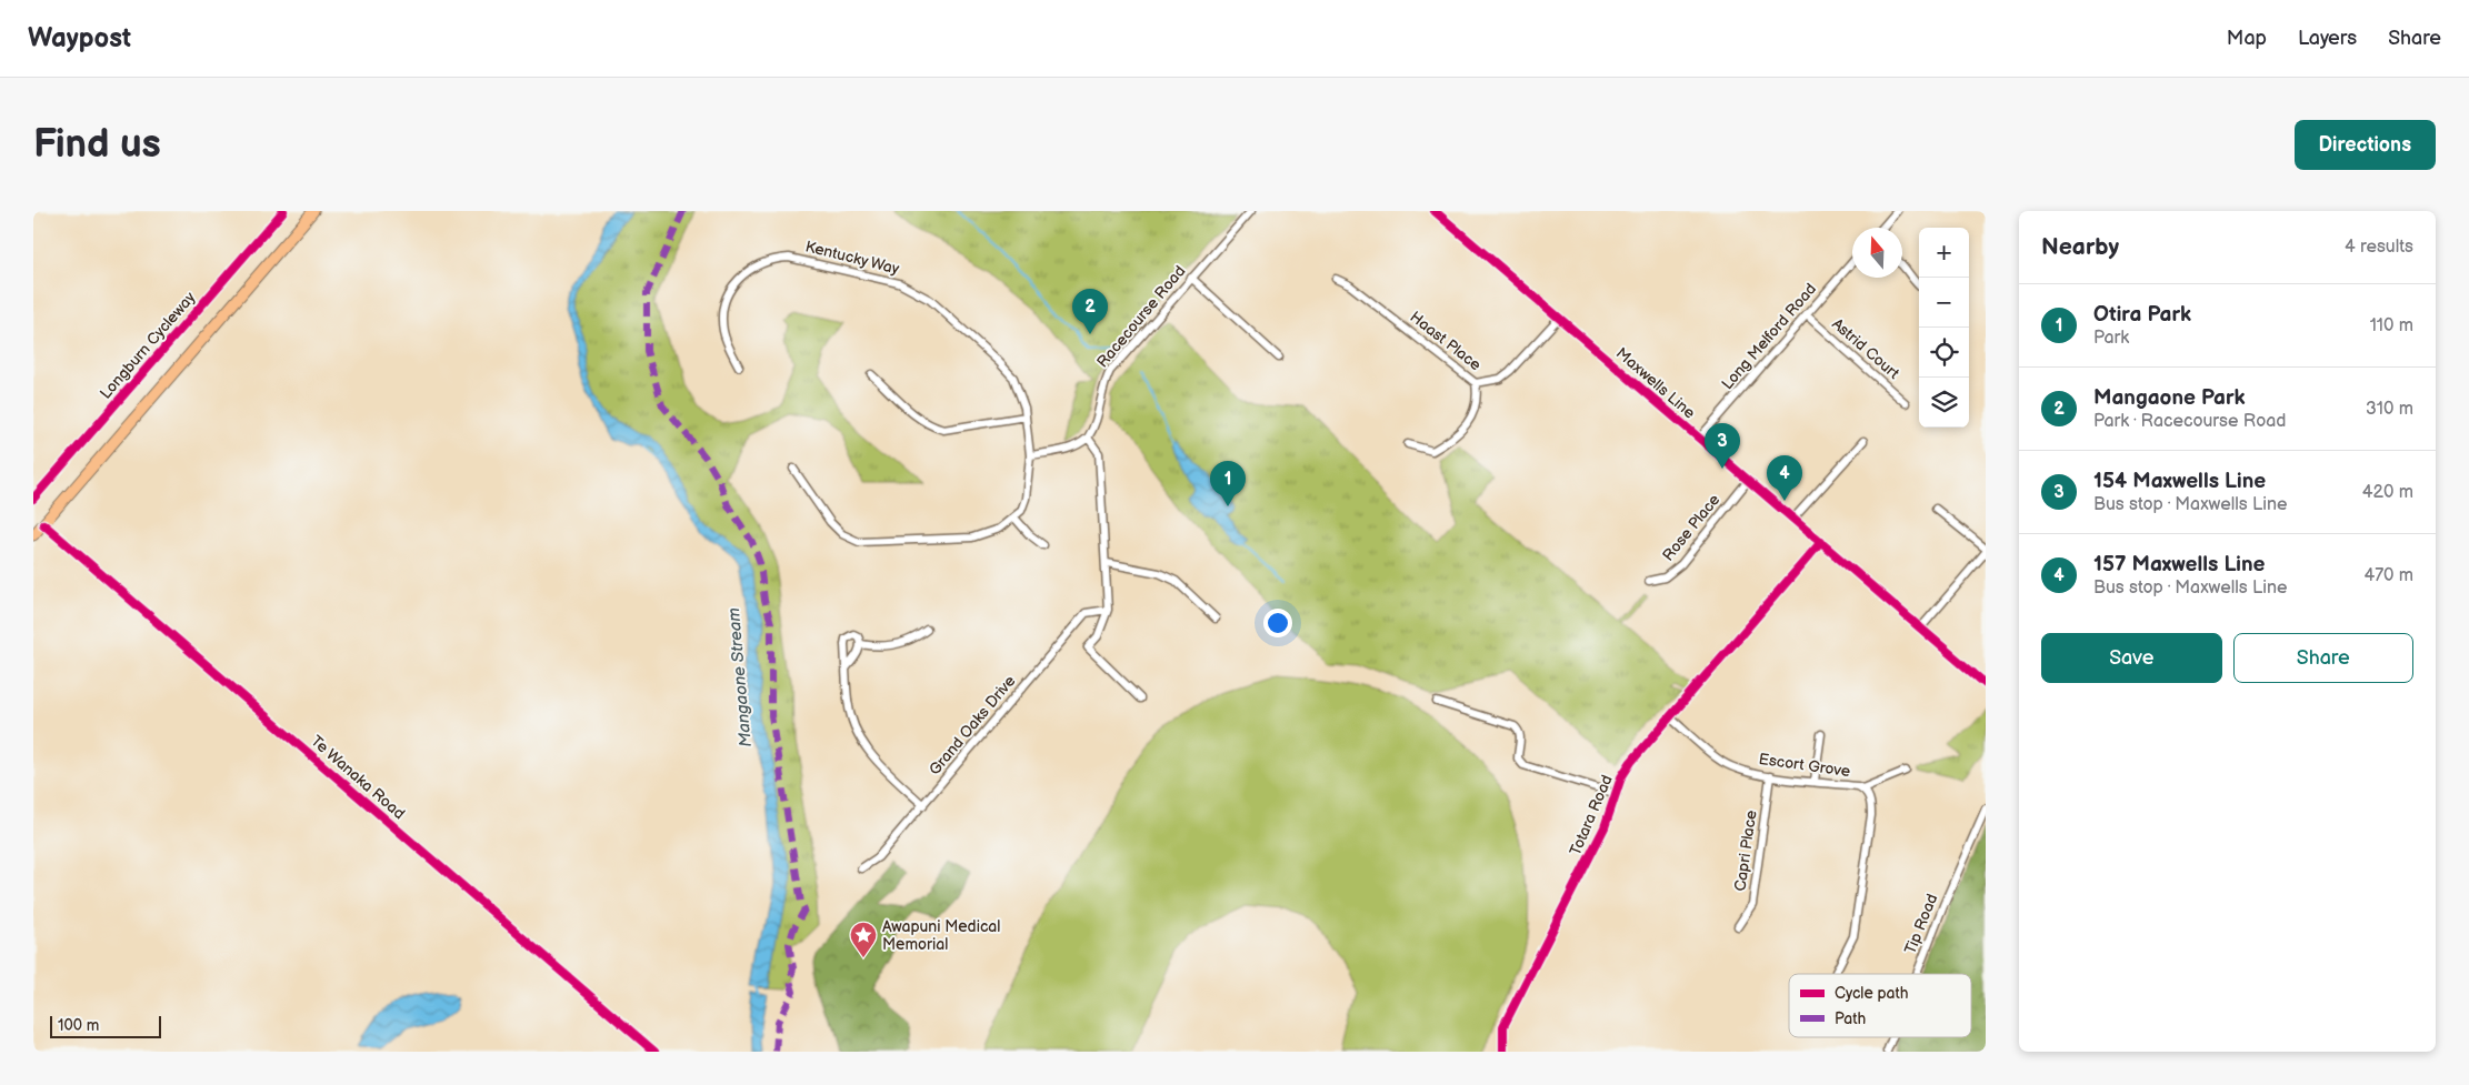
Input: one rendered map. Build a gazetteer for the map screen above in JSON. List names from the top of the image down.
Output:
{
  "streets": {
    "street": [
      "Kentucky Way",
      "Racecourse Road",
      "Long Melford Road",
      "Haast Place",
      "Astrid Court",
      "Maxwells Line",
      "Rose Place",
      "Grand Oaks Drive",
      "Escort Grove",
      "Te Wanaka Road",
      "Totara Road",
      "Capri Place",
      "Tip Road"
    ],
    "cycle path": ["Longburn Cycleway"]
  },
  "crossings": [
    ["Long Melford Road", "Astrid Court"],
    ["Long Melford Road", "Maxwells Line"],
    ["Haast Place", "Maxwells Line"],
    ["Maxwells Line", "Rose Place"],
    ["Maxwells Line", "Totara Road"],
    ["Escort Grove", "Totara Road"],
    ["Escort Grove", "Capri Place"]
  ],
  "water": ["Mangaone Stream"],
  "places": {
    "place": ["Awapuni Medical Memorial"]
  },
  "legend": ["Cycle path", "Path"],
  "scale_bar": "100 m",
  "north": "top",
  "page": {
    "header": "Waypost",
    "nav": ["Map", "Layers", "Share"],
    "buttons": [
      "Directions",
      ["Save", "Share"]
    ],
    "title": "Find us",
    "heading": ["Nearby", "4 results"],
    "map_buttons": ["+", "−"],
    "list": [
      {
        "mark": "1",
        "name": "Otira Park",
        "note": "Park",
        "value": "110 m"
      },
      {
        "mark": "2",
        "name": "Mangaone Park",
        "note": "Park · Racecourse Road",
        "value": "310 m"
      },
      {
        "mark": "3",
        "name": "154 Maxwells Line",
        "note": "Bus stop · Maxwells Line",
        "value": "420 m"
      },
      {
        "mark": "4",
        "name": "157 Maxwells Line",
        "note": "Bus stop · Maxwells Line",
        "value": "470 m"
      }
    ],
    "pins": [
      "2",
      "3",
      "4",
      "1"
    ],
    "scale": "100 m"
  }
}
